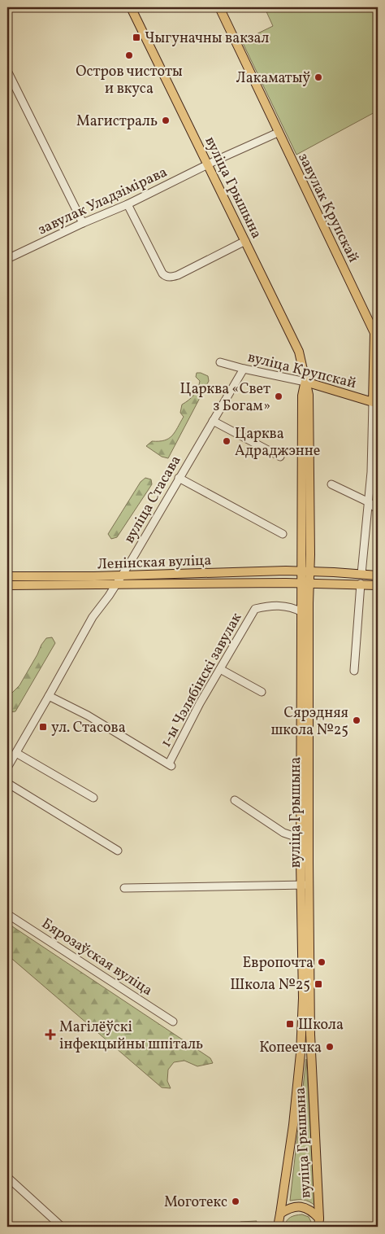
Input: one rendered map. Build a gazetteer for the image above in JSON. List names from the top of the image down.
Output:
{
  "streets": {
    "main road": [
      "вуліца Грышына",
      "завулак Крупскай",
      "вуліца Крупскай",
      "Ленінская вуліца"
    ],
    "street": [
      "завулак Уладзімірава",
      "вуліца Стасава",
      "1-ы Чэлябінскі завулак",
      "Бярозаўская вуліца"
    ]
  },
  "crossings": [
    ["вуліца Грышына", "завулак Уладзімірава"],
    ["вуліца Грышына", "вуліца Крупскай"],
    ["вуліца Грышына", "Ленінская вуліца"],
    ["вуліца Грышына", "1-ы Чэлябінскі завулак"],
    ["завулак Уладзімірава", "завулак Крупскай"],
    ["завулак Крупскай", "вуліца Крупскай"],
    ["вуліца Крупскай", "вуліца Стасава"],
    ["вуліца Стасава", "Ленінская вуліца"],
    ["вуліца Стасава", "1-ы Чэлябінскі завулак"]
  ],
  "places": {
    "transit": [
      "Чыгуначны вакзал",
      "ул. Стасова",
      "Школа №25",
      "Школа"
    ],
    "other": [
      "Остров чистоты и вкуса",
      "Лакаматыў",
      "Магистраль",
      "Царква «Свет з Богам»",
      "Царква Адраджэнне",
      "Сярэдняя школа №25",
      "Европочта",
      "Копеечка",
      "Моготекс"
    ],
    "health": ["Магілёўскі інфекцыйны шпіталь"]
  }
}
